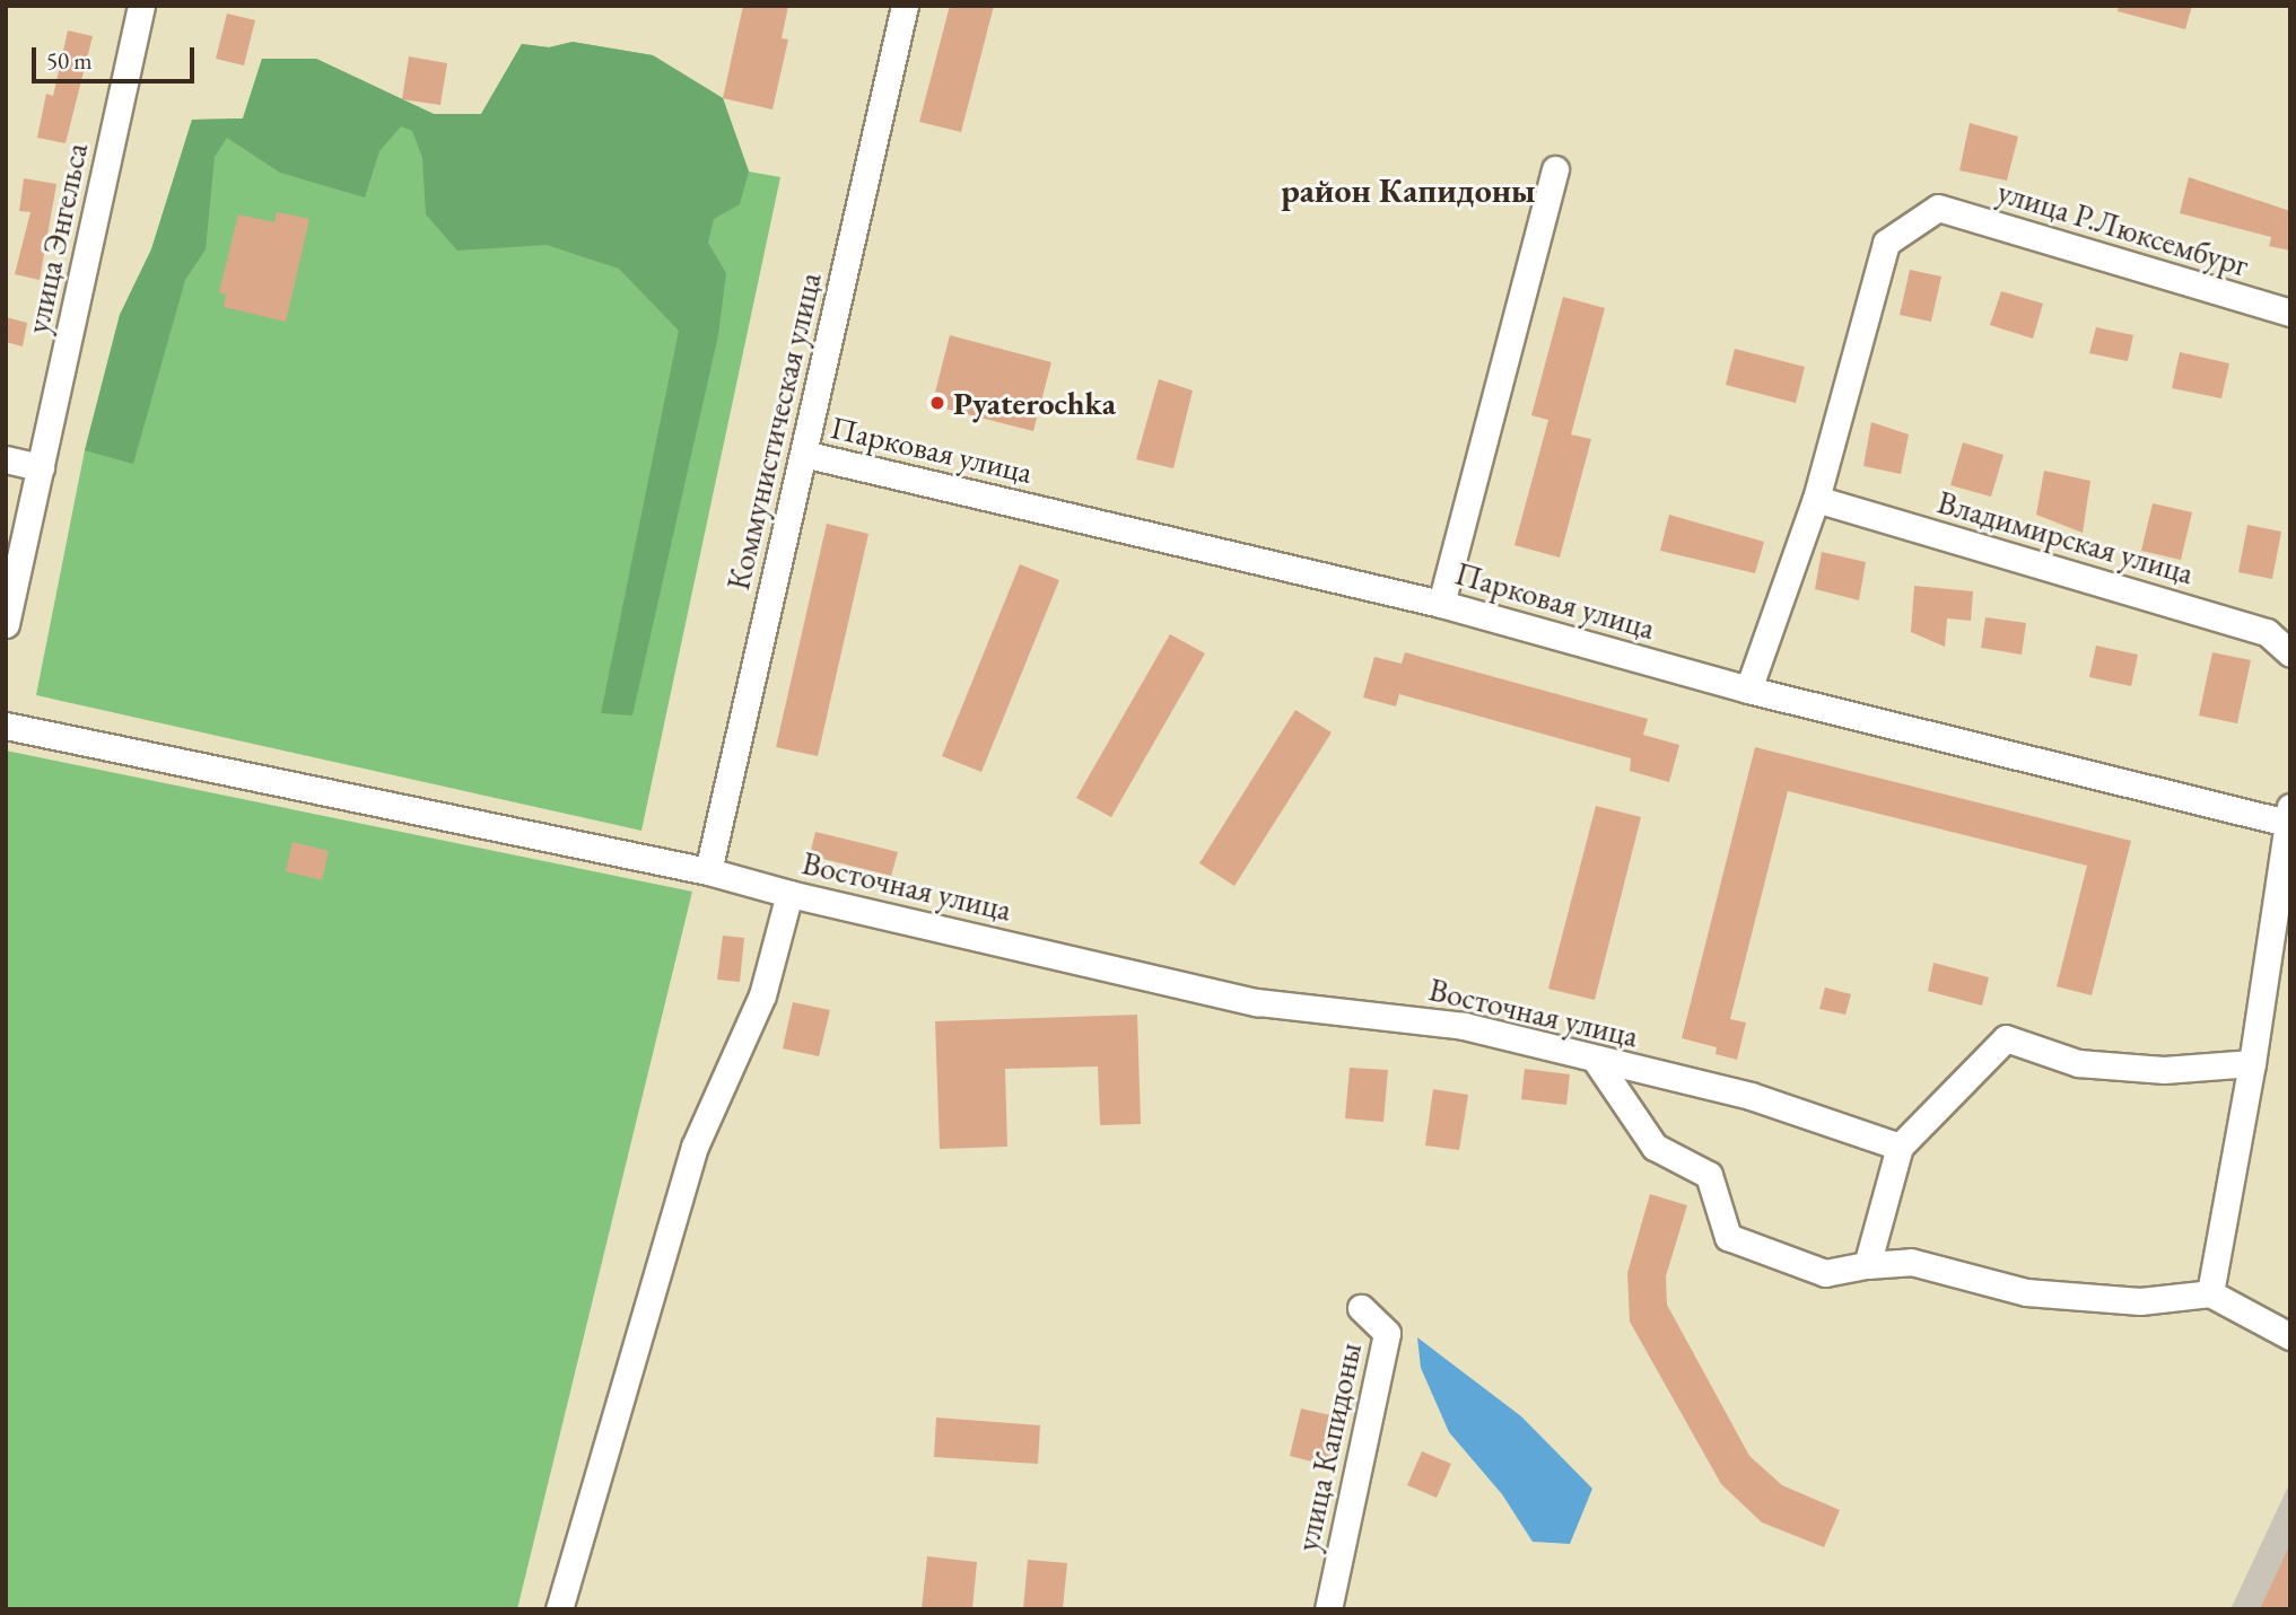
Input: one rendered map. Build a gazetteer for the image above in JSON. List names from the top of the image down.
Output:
{
  "streets": {
    "street": [
      "улица Р.Люксембург",
      "улица Энгельса",
      "Коммунистическая улица",
      "Парковая улица",
      "Владимирская улица",
      "Восточная улица",
      "улица Капидоны"
    ]
  },
  "crossings": [
    ["улица Р.Люксембург", "Владимирская улица"],
    ["Коммунистическая улица", "Парковая улица"],
    ["Коммунистическая улица", "Восточная улица"]
  ],
  "districts": ["район Капидоны"],
  "places": ["Pyaterochka"],
  "scale_bar": "50 m"
}
